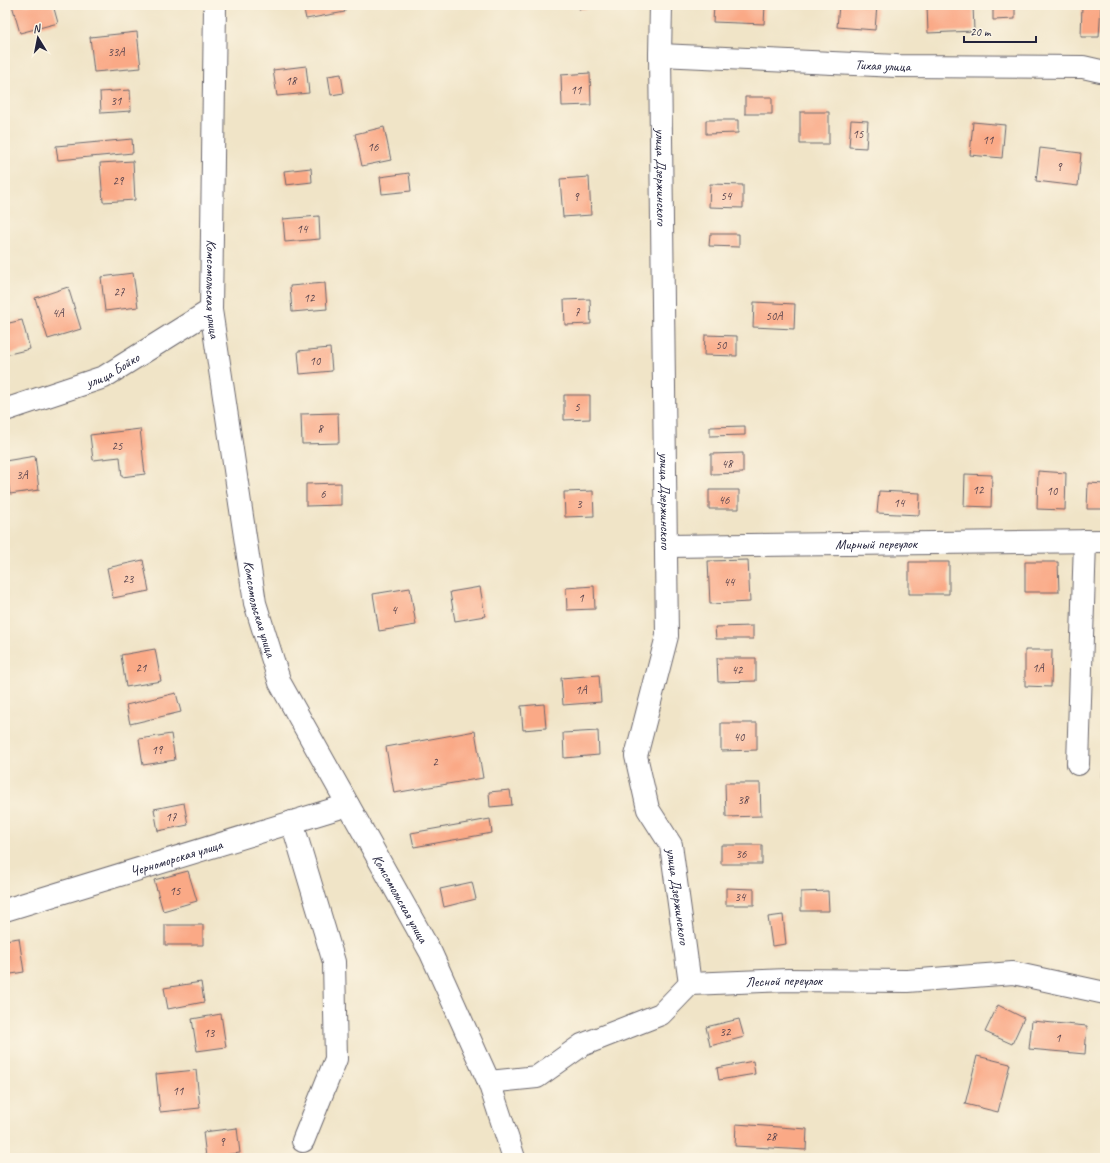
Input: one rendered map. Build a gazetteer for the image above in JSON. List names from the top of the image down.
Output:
{
  "streets": {
    "street": [
      "Тихая улица",
      "улица Дзержинского",
      "Комсомольская улица",
      "улица Бойко",
      "Мирный переулок",
      "Черноморская улица",
      "Лесной переулок"
    ]
  },
  "crossings": [
    ["Тихая улица", "улица Дзержинского"],
    ["улица Дзержинского", "Мирный переулок"],
    ["улица Дзержинского", "Лесной переулок"],
    ["Комсомольская улица", "улица Бойко"],
    ["Комсомольская улица", "Черноморская улица"]
  ],
  "house_numbers": [
    "33А",
    "18",
    "11",
    "31",
    "15",
    "11",
    "16",
    "9",
    "29",
    "54",
    "9",
    "14",
    "27",
    "12",
    "7",
    "4А",
    "50А",
    "50",
    "10",
    "5",
    "8",
    "25",
    "48",
    "3А",
    "12",
    "10",
    "6",
    "46",
    "14",
    "3",
    "23",
    "44",
    "1",
    "4",
    "21",
    "1А",
    "42",
    "1А",
    "40",
    "19",
    "2",
    "38",
    "17",
    "36",
    "15",
    "34",
    "32",
    "13",
    "1",
    "11",
    "28",
    "9"
  ],
  "scale_bar": "20 m",
  "north": "top"
}
